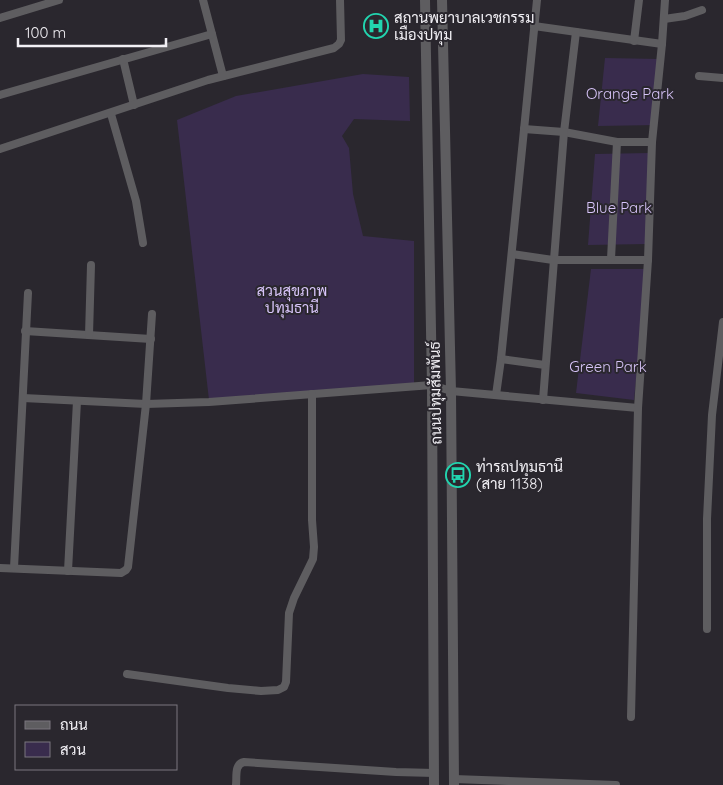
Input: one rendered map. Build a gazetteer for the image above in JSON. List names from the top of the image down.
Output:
{
  "streets": {
    "street": ["ถนนปทุมสัมพันธ์"]
  },
  "parks": [
    "Orange Park",
    "Blue Park",
    "สวนสุขภาพ ปทุมธานี",
    "Green Park"
  ],
  "places": {
    "hospital": ["สถานพยาบาลเวชกรรม เมืองปทุม"],
    "bus stop": ["ท่ารถปทุมธานี (สาย 1138)"]
  },
  "legend": ["ถนน", "สวน"],
  "scale_bar": "100 m"
}
